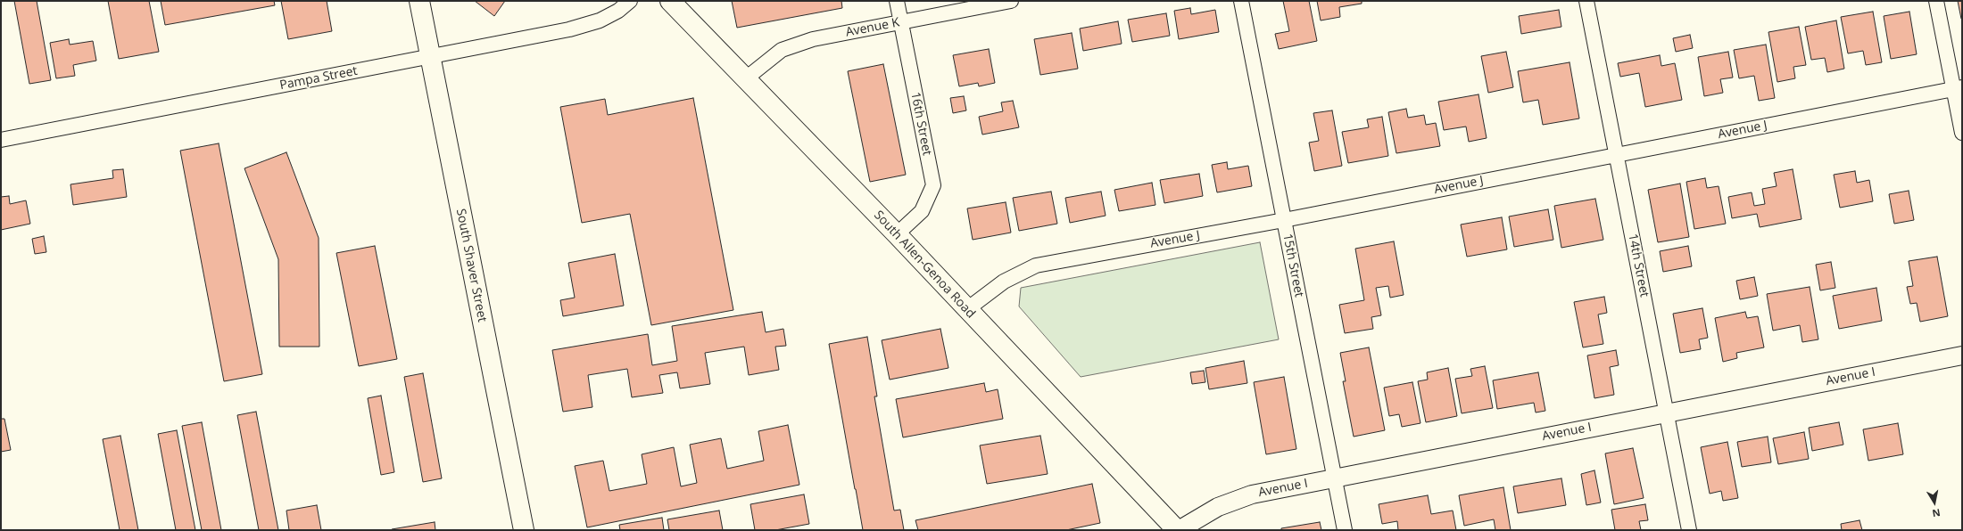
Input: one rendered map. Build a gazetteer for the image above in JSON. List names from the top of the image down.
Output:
{
  "streets": {
    "main road": ["South Allen-Genoa Road", "South Shaver Street"],
    "street": [
      "Avenue K",
      "Pampa Street",
      "16th Street",
      "Avenue J",
      "15th Street",
      "14th Street",
      "Avenue I"
    ]
  },
  "crossings": [
    ["Avenue K", "16th Street"],
    ["Avenue K", "South Allen-Genoa Road"],
    ["Pampa Street", "South Shaver Street"],
    ["16th Street", "South Allen-Genoa Road"],
    ["Avenue J", "South Allen-Genoa Road"],
    ["Avenue J", "15th Street"],
    ["Avenue J", "14th Street"],
    ["South Allen-Genoa Road", "Avenue I"],
    ["15th Street", "Avenue I"],
    ["14th Street", "Avenue I"]
  ],
  "north": "bottom"
}
